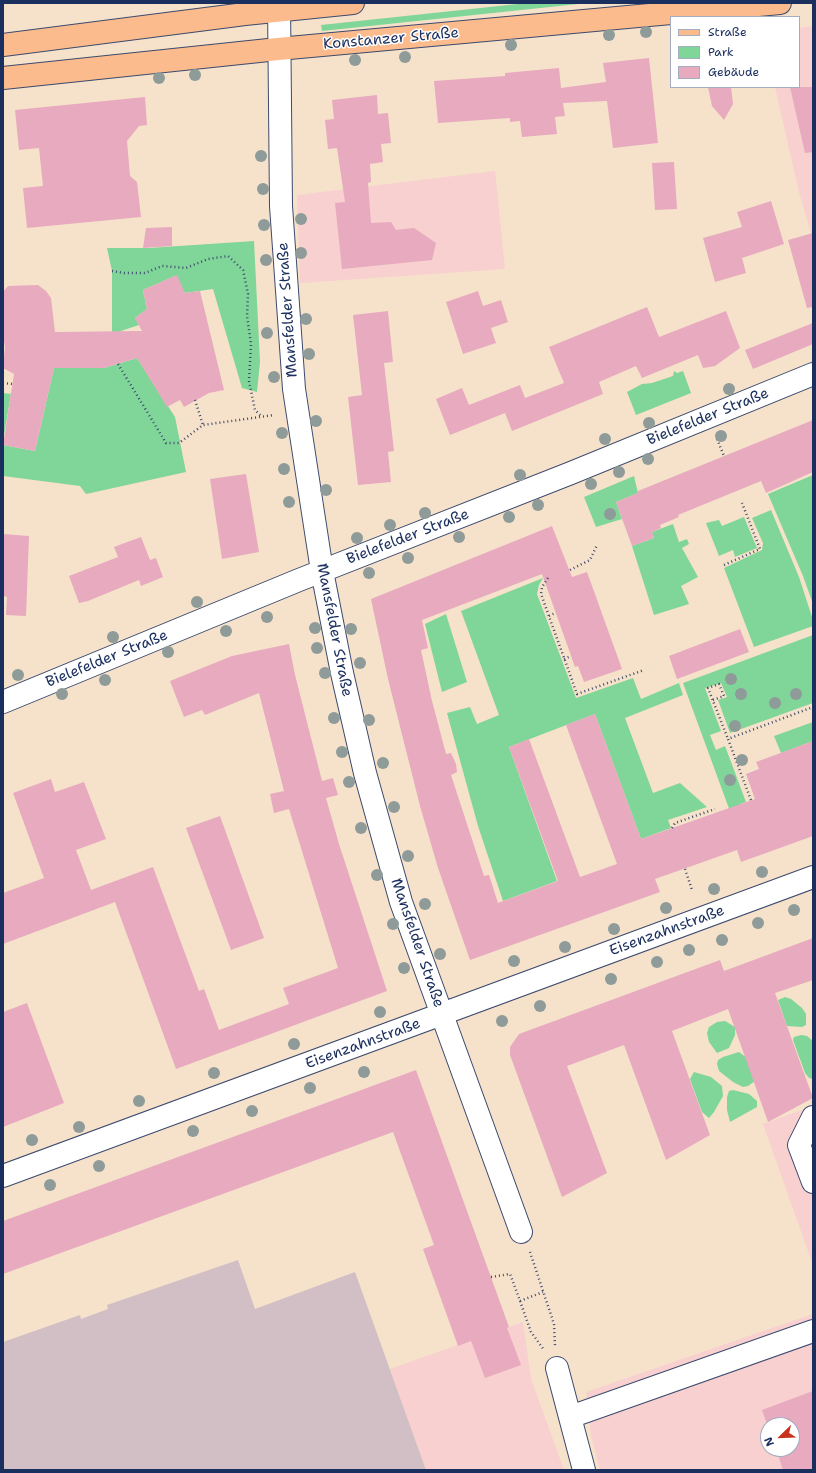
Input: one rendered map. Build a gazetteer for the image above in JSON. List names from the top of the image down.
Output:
{
  "streets": {
    "main road": ["Konstanzer Straße"],
    "street": ["Mansfelder Straße", "Bielefelder Straße", "Eisenzahnstraße"]
  },
  "crossings": [
    ["Konstanzer Straße", "Mansfelder Straße"],
    ["Mansfelder Straße", "Bielefelder Straße"],
    ["Mansfelder Straße", "Eisenzahnstraße"]
  ],
  "legend": ["Straße", "Park", "Gebäude"],
  "north": "bottom left"
}
